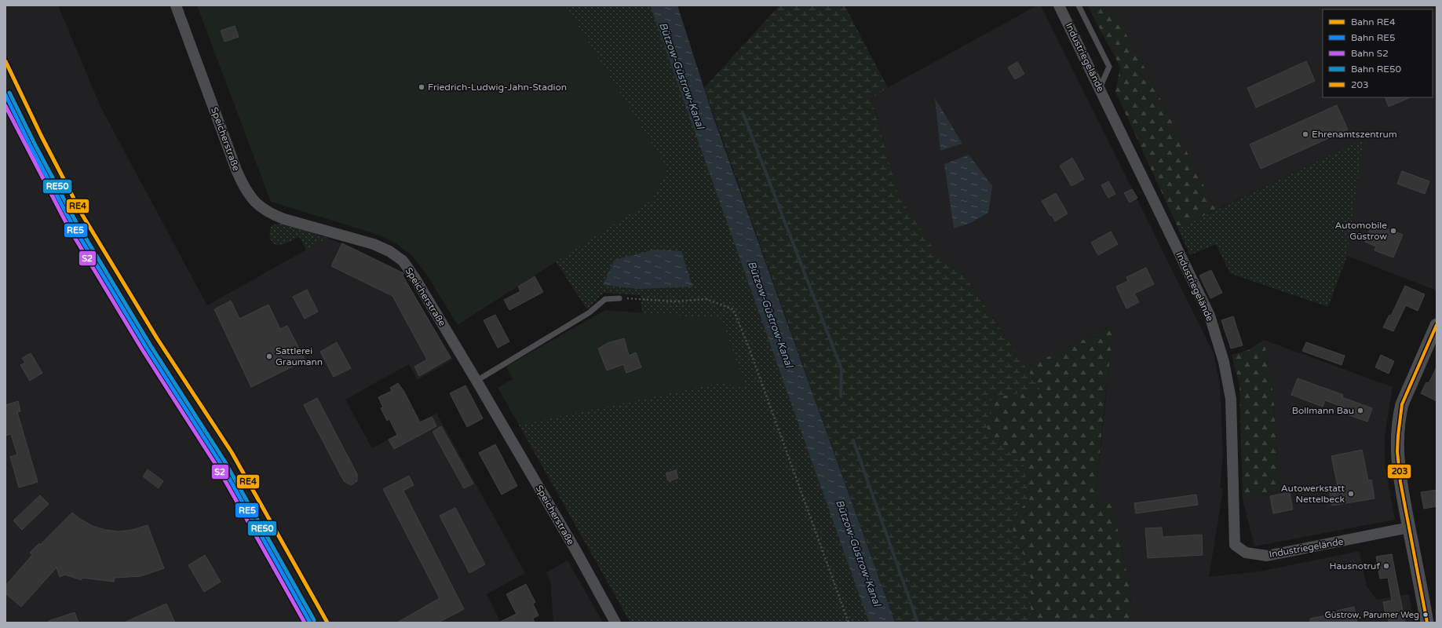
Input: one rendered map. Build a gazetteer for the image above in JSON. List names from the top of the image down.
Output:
{
  "streets": {
    "street": ["Industriegelände", "Speicherstraße"]
  },
  "water": ["Bützow-Güstrow-Kanal"],
  "places": [
    "Friedrich-Ludwig-Jahn-Stadion",
    "Ehrenamtszentrum",
    "Automobile Güstrow",
    "Sattlerei Graumann",
    "Bollmann Bau",
    "Autowerkstatt Nettelbeck",
    "Hausnotruf",
    "Güstrow, Parumer Weg"
  ],
  "lines": [
    "rail line RE4",
    "rail line RE50",
    "rail line RE5",
    "rail line S2",
    "transit line 203"
  ],
  "legend": [
    "Bahn RE4",
    "Bahn RE5",
    "Bahn S2",
    "Bahn RE50",
    "203"
  ]
}
